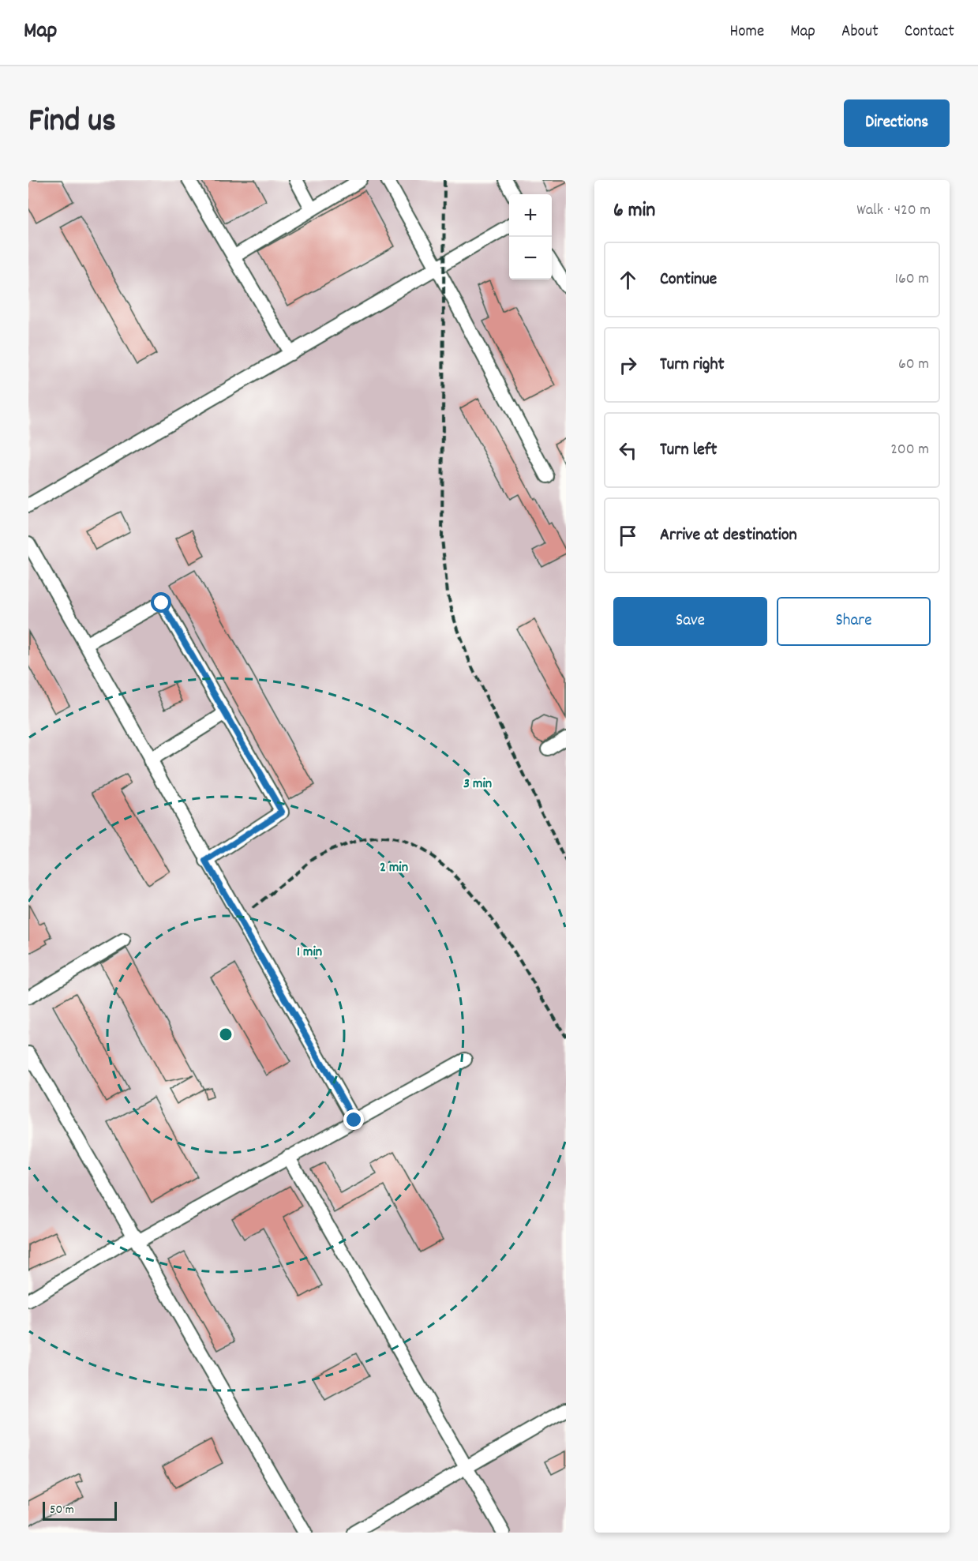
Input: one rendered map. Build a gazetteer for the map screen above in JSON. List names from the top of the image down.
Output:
{
  "scale_bar": "50 m",
  "page": {
    "header": "Map",
    "nav": [
      "Home",
      "Map",
      "About",
      "Contact"
    ],
    "title": "Find us",
    "buttons": [
      "Directions",
      ["Save", "Share"]
    ],
    "heading": ["6 min", "Walk · 420 m"],
    "map_buttons": ["+", "−"],
    "list": [
      ["Continue", "160 m"],
      ["Turn right", "60 m"],
      ["Turn left", "200 m"],
      "Arrive at destination"
    ],
    "scale": "50 m"
  },
  "rings": ["3 min", "2 min", "1 min"]
}
